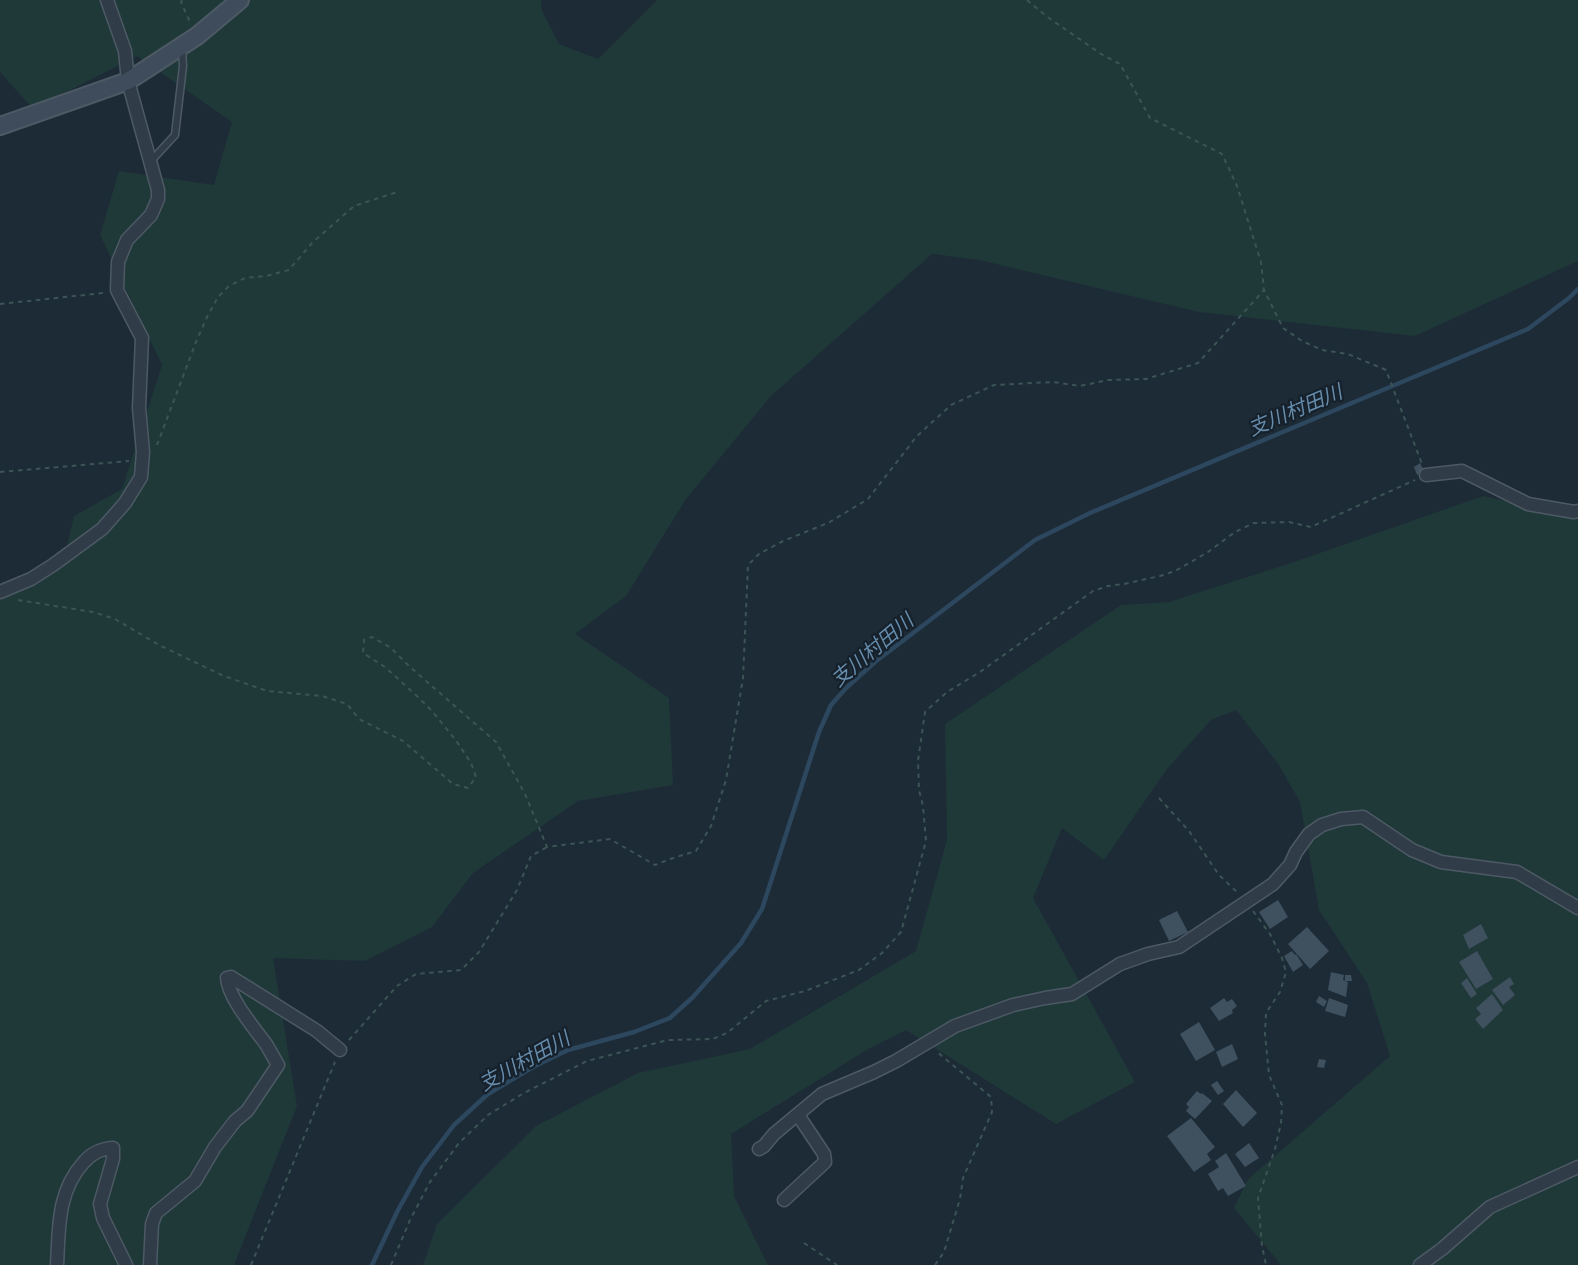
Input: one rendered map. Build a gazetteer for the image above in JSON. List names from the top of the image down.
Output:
{
  "water": ["支川村田川"]
}
